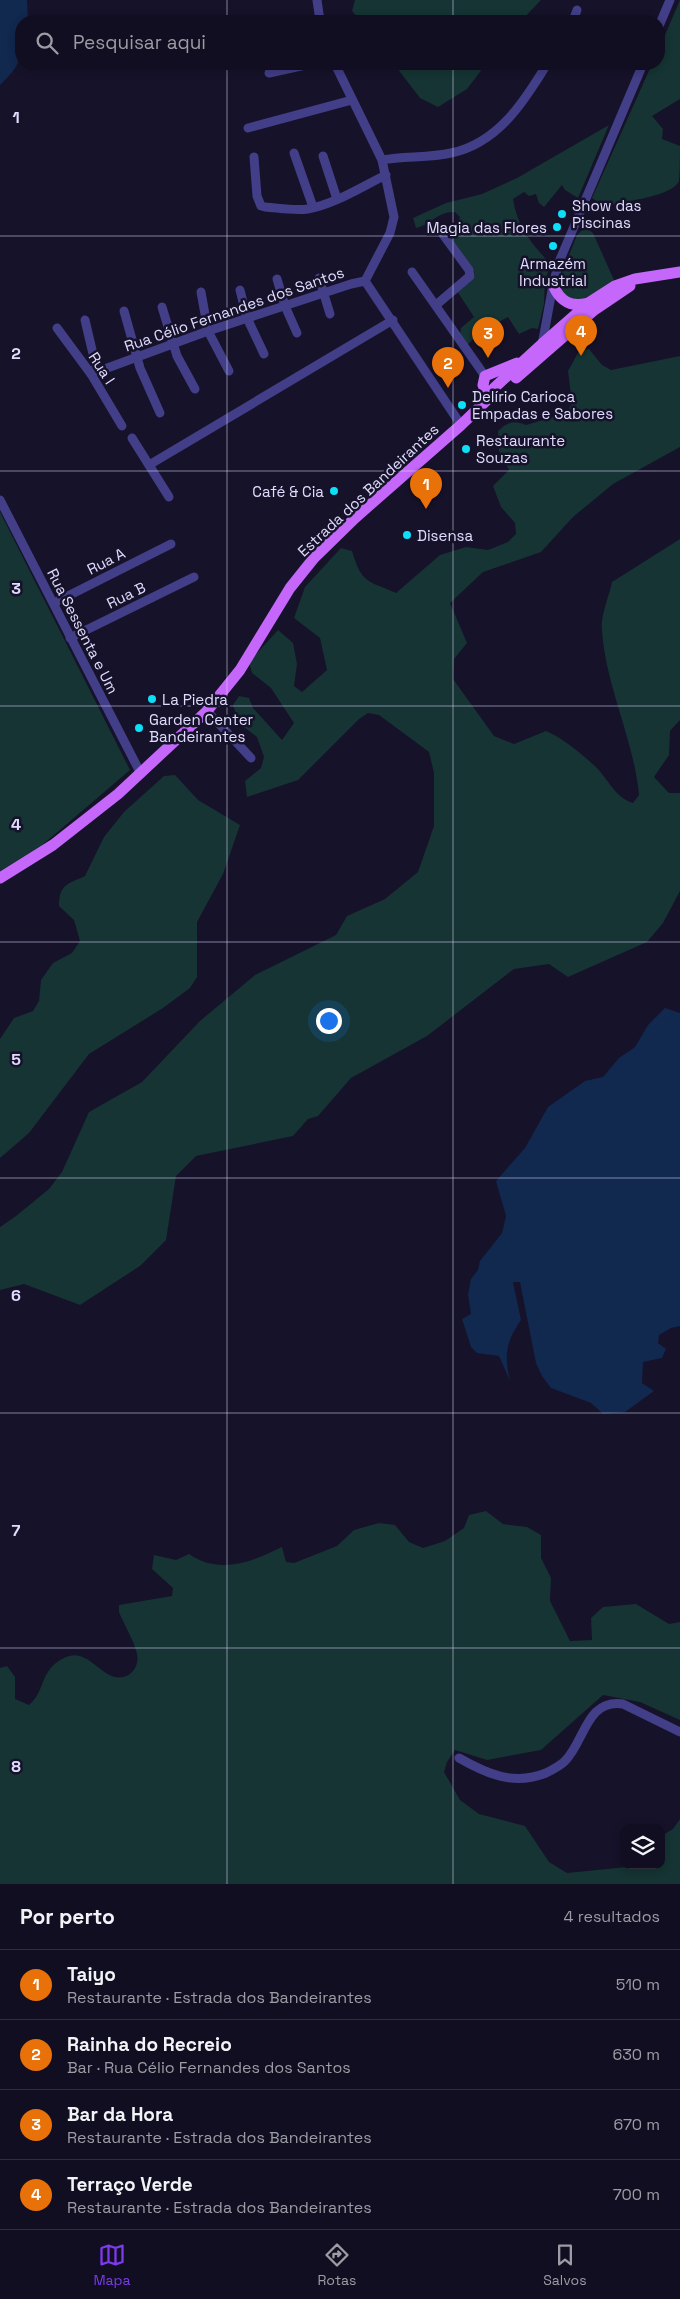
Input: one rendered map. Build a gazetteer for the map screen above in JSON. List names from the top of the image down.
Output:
{
  "streets": {
    "main road": ["Estrada dos Bandeirantes"],
    "street": [
      "Rua Célio Fernandes dos Santos",
      "Rua I",
      "Rua A",
      "Rua B",
      "Rua Sessenta e Um"
    ]
  },
  "crossings": [
    ["Rua Célio Fernandes dos Santos", "Rua I"],
    ["Rua Célio Fernandes dos Santos", "Estrada dos Bandeirantes"],
    ["Estrada dos Bandeirantes", "Rua Sessenta e Um"],
    ["Rua A", "Rua Sessenta e Um"],
    ["Rua B", "Rua Sessenta e Um"]
  ],
  "places": [
    "Show das Piscinas",
    "Magia das Flores",
    "Armazém Industrial",
    "Delírio Carioca Empadas e Sabores",
    "Restaurante Souzas",
    "Café & Cia",
    "Disensa",
    "La Piedra",
    "Garden Center Bandeirantes"
  ],
  "page": {
    "search": "Pesquisar aqui",
    "pins": [
      "4",
      "3",
      "2",
      "1"
    ],
    "heading": ["Por perto", "4 resultados"],
    "list": [
      {
        "mark": "1",
        "name": "Taiyo",
        "note": "Restaurante · Estrada dos Bandeirantes",
        "value": "510 m"
      },
      {
        "mark": "2",
        "name": "Rainha do Recreio",
        "note": "Bar · Rua Célio Fernandes dos Santos",
        "value": "630 m"
      },
      {
        "mark": "3",
        "name": "Bar da Hora",
        "note": "Restaurante · Estrada dos Bandeirantes",
        "value": "670 m"
      },
      {
        "mark": "4",
        "name": "Terraço Verde",
        "note": "Restaurante · Estrada dos Bandeirantes",
        "value": "700 m"
      }
    ],
    "nav": ["Mapa", "Rotas", "Salvos"]
  },
  "grid": {
    "rows": [
      "1",
      "2",
      "3",
      "4",
      "5",
      "6",
      "7",
      "8"
    ]
  }
}
